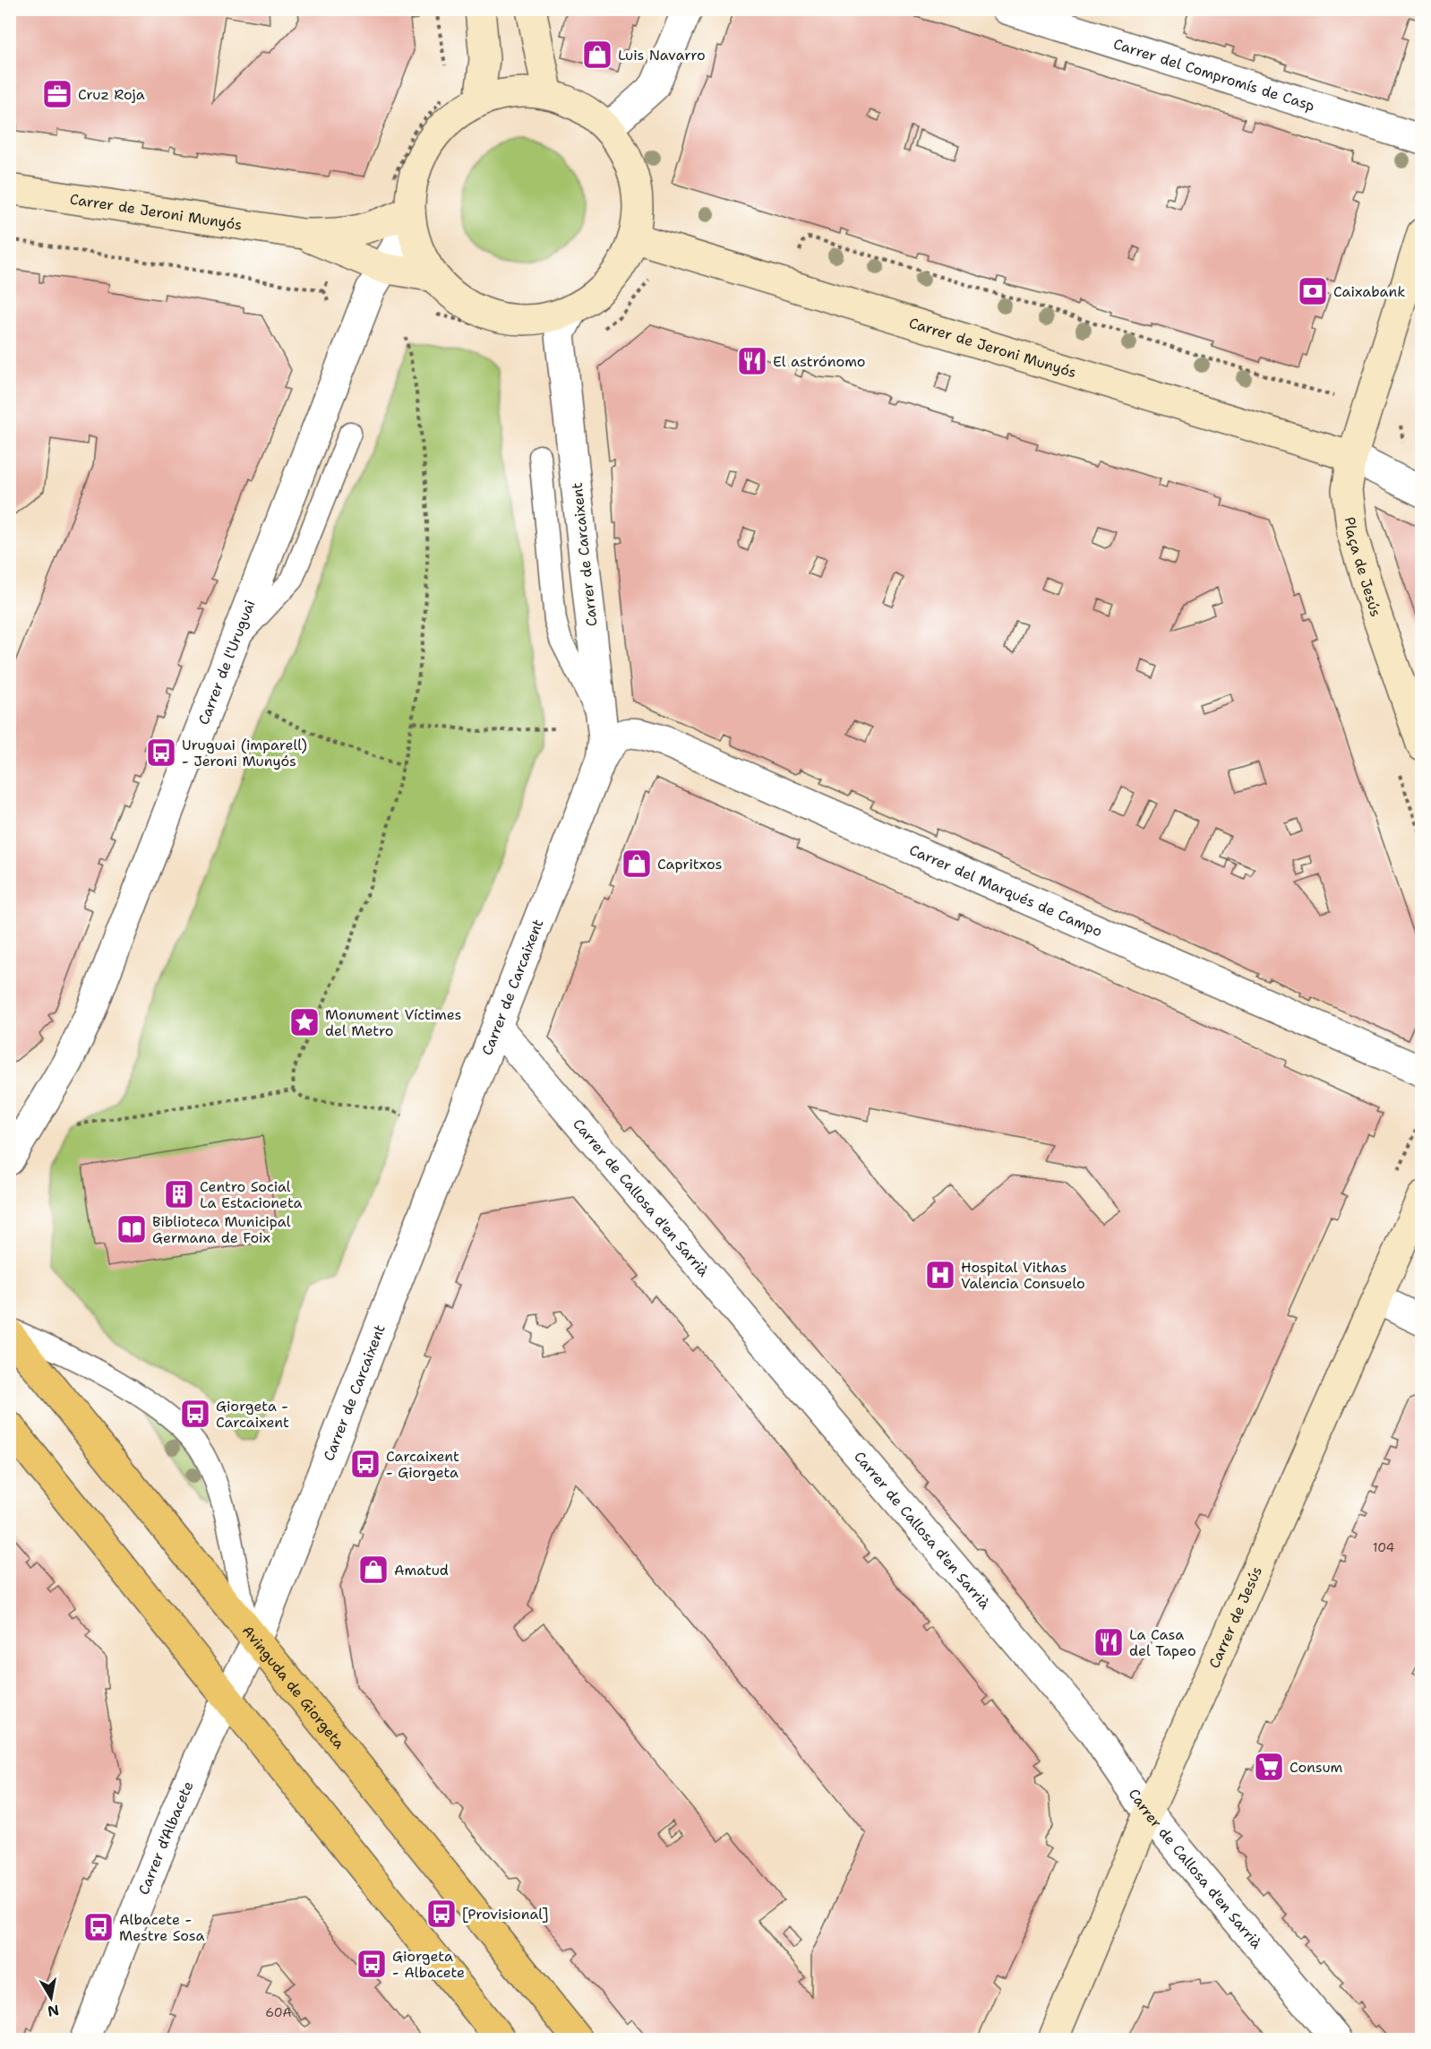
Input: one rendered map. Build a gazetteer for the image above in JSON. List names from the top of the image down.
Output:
{
  "streets": {
    "main road": ["Avinguda de Giorgeta"],
    "street": [
      "Carrer del Compromís de Casp",
      "Carrer de Jeroni Munyós",
      "Carrer de Carcaixent",
      "Plaça de Jesús",
      "Carrer de l'Uruguai",
      "Carrer del Marqués de Campo",
      "Carrer de Callosa d'en Sarrià",
      "Carrer de Jesús",
      "Carrer d'Albacete"
    ]
  },
  "crossings": [
    ["Carrer de Jeroni Munyós", "Plaça de Jesús"],
    ["Carrer de Jeroni Munyós", "Carrer de l'Uruguai"],
    ["Carrer de Carcaixent", "Carrer del Marqués de Campo"],
    ["Carrer de Carcaixent", "Carrer de Callosa d'en Sarrià"],
    ["Carrer de Carcaixent", "Avinguda de Giorgeta"],
    ["Carrer de Carcaixent", "Carrer d'Albacete"],
    ["Carrer de Callosa d'en Sarrià", "Carrer de Jesús"]
  ],
  "places": {
    "shop": ["Luis Navarro", "Capritxos", "Amatud"],
    "office": ["Cruz Roja"],
    "bank": ["Caixabank"],
    "restaurant": ["El astrónomo", "La Casa del Tapeo"],
    "bus stop": [
      "Uruguai (imparell) - Jeroni Munyós",
      "Giorgeta - Carcaixent",
      "Carcaixent - Giorgeta",
      "[Provisional]",
      "Albacete - Mestre Sosa",
      "Giorgeta - Albacete"
    ],
    "place": ["Monument Víctimes del Metro"],
    "building": ["Centro Social La Estacioneta"],
    "library": ["Biblioteca Municipal Germana de Foix"],
    "hospital": ["Hospital Vithas Valencia Consuelo"],
    "supermarket": ["Consum"]
  },
  "house_numbers": ["104", "60A"],
  "north": "bottom"
}
